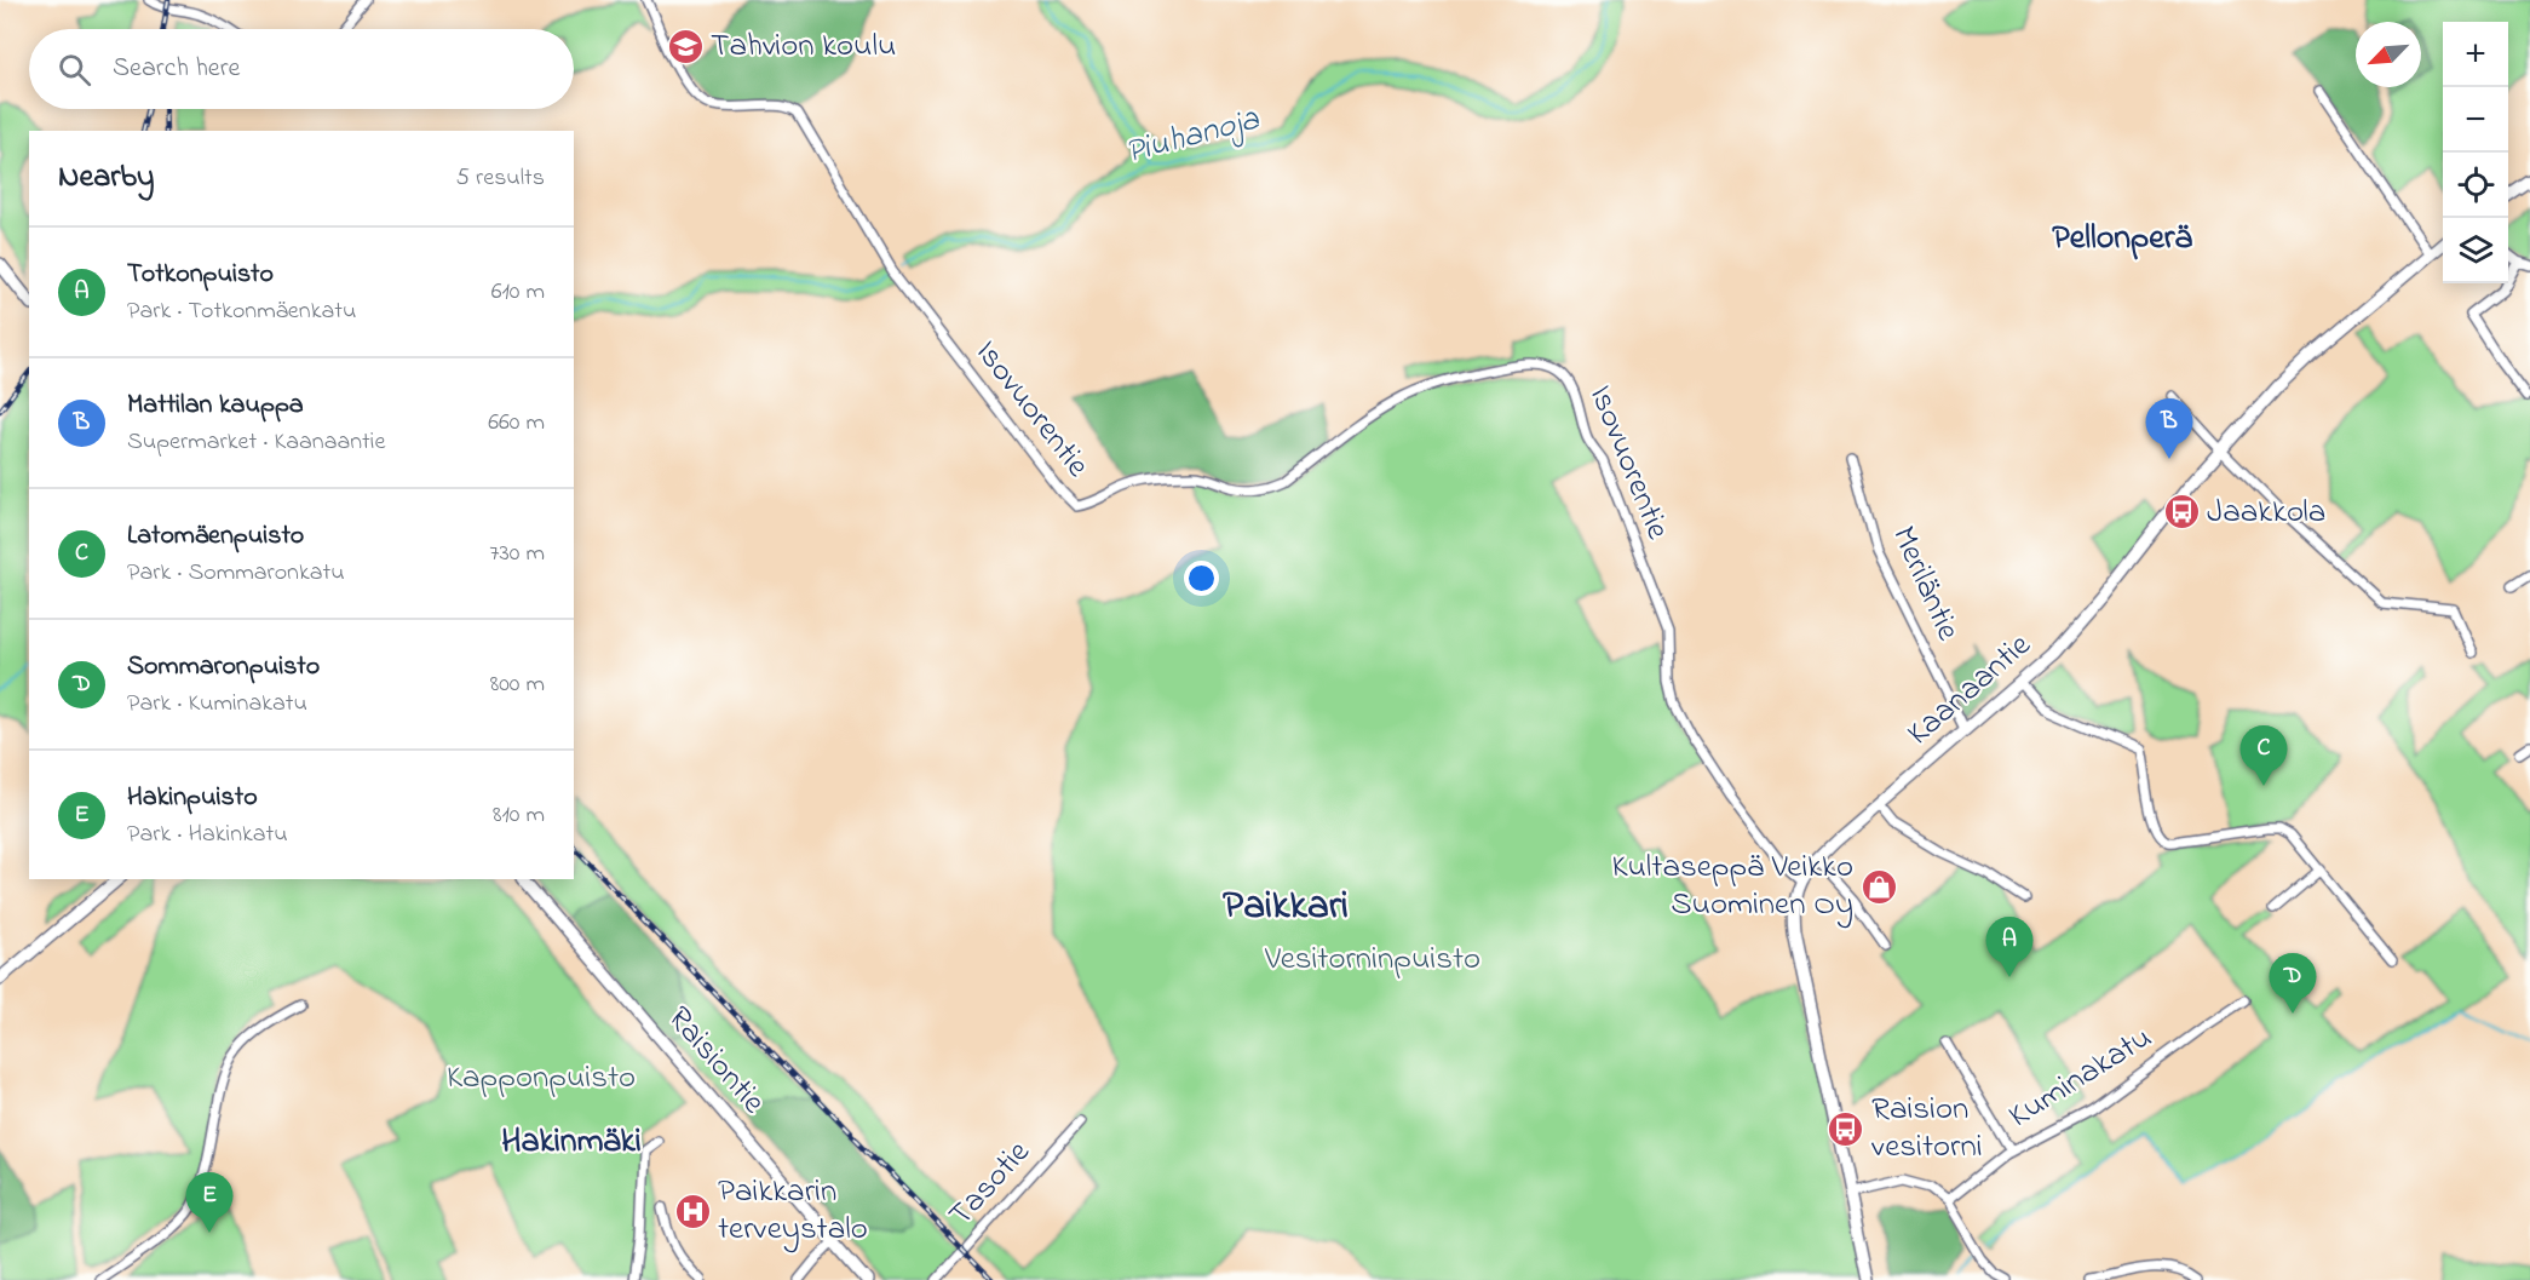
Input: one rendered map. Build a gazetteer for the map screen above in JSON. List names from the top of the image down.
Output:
{
  "streets": {
    "street": [
      "Isovuorentie",
      "Meriläntie",
      "Kaanaantie",
      "Raisiontie",
      "Kuminakatu",
      "Tasotie"
    ]
  },
  "crossings": [
    ["Isovuorentie", "Kaanaantie"],
    ["Meriläntie", "Kaanaantie"]
  ],
  "districts": ["Pellonperä", "Paikkari", "Hakinmäki"],
  "water": ["Piuhanoja"],
  "parks": ["Vesitorninpuisto", "Kapponpuisto"],
  "places": {
    "school or university": ["Tahvion koulu"],
    "bus stop": ["Jaakkola", "Raision vesitorni"],
    "shop": ["Kultaseppä Veikko Suominen Oy"],
    "hospital": ["Paikkarin terveystalo"]
  },
  "north": "bottom left",
  "page": {
    "map_buttons": ["+", "−"],
    "search": "Search here",
    "heading": ["Nearby", "5 results"],
    "list": [
      {
        "mark": "A",
        "name": "Totkonpuisto",
        "note": "Park · Totkonmäenkatu",
        "value": "610 m"
      },
      {
        "mark": "B",
        "name": "Mattilan kauppa",
        "note": "Supermarket · Kaanaantie",
        "value": "660 m"
      },
      {
        "mark": "C",
        "name": "Latomäenpuisto",
        "note": "Park · Sommaronkatu",
        "value": "730 m"
      },
      {
        "mark": "D",
        "name": "Sommaronpuisto",
        "note": "Park · Kuminakatu",
        "value": "800 m"
      },
      {
        "mark": "E",
        "name": "Hakinpuisto",
        "note": "Park · Hakinkatu",
        "value": "810 m"
      }
    ],
    "pins": [
      "B",
      "C",
      "A",
      "D",
      "E"
    ]
  }
}
